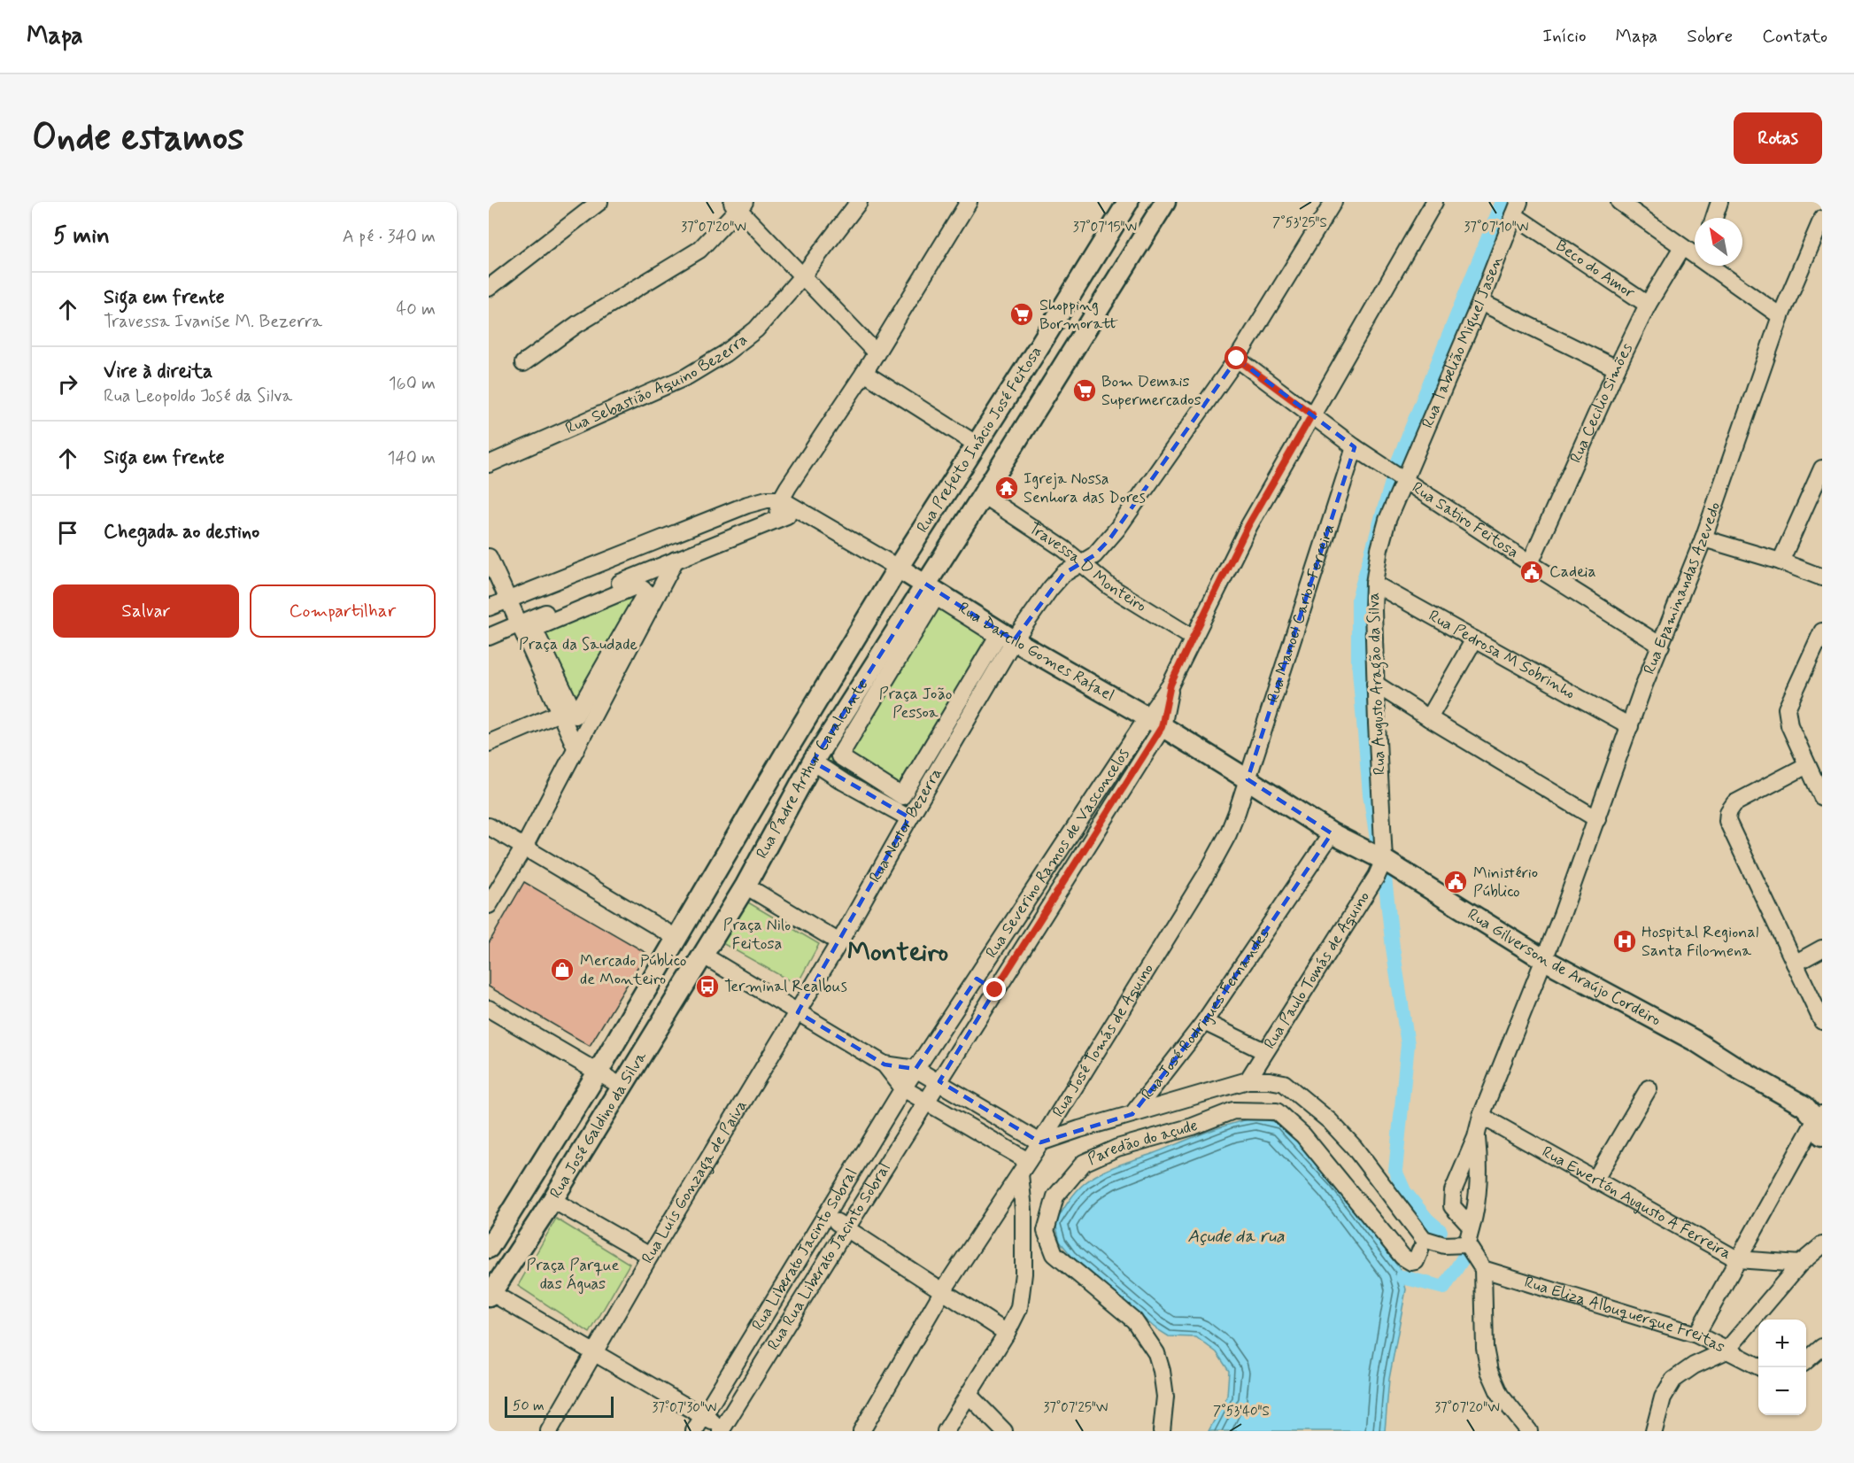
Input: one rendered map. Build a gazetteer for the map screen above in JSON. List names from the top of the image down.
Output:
{
  "streets": {
    "main road": [
      "Rua Prefeito Inácio José Feitosa",
      "Rua Darcilo Gomes Rafael",
      "Rua Padre Arthur Cavalcante",
      "Rua Gilverson de Araújo Cordeiro",
      "Rua José Galdino da Silva"
    ],
    "street": [
      "Beco do Amor",
      "Rua Tabelião Miguel Jasen",
      "Rua Sebastião Aquino Bezerra",
      "Rua Cecilio Simões",
      "Rua Satiro Feitosa",
      "Travessa D Monteiro",
      "Rua Epaminandas Azevedo",
      "Rua Manoel Carlos Ferreira",
      "Rua Pedrosa M Sobrinho",
      "Rua Augusto Aragão da Silva",
      "Rua Nestor Bezerra",
      "Rua Severino Ramos de Vasconcelos",
      "Rua Paulo Tomás de Aquino",
      "Rua José Rodrigues Fernandes",
      "Rua José Tomás de Aquino",
      "Paredão do açude",
      "Rua Luís Gonzaga de Paiva",
      "Rua Ewertón Augusto A Ferreira",
      "Rua Liberato Jacinto Sobral",
      "Rua Rua Liberato Jacinto Sobral",
      "Rua Eliza Albuquerque Freitas"
    ]
  },
  "crossings": [
    ["Beco do Amor", "Rua Tabelião Miguel Jasen"],
    ["Beco do Amor", "Rua Cecilio Simões"],
    ["Rua Tabelião Miguel Jasen", "Rua Satiro Feitosa"],
    ["Rua Tabelião Miguel Jasen", "Rua Augusto Aragão da Silva"],
    ["Rua Cecilio Simões", "Rua Satiro Feitosa"],
    ["Rua Prefeito Inácio José Feitosa", "Travessa D Monteiro"],
    ["Rua Prefeito Inácio José Feitosa", "Rua Darcilo Gomes Rafael"],
    ["Rua Prefeito Inácio José Feitosa", "Rua Padre Arthur Cavalcante"],
    ["Rua Satiro Feitosa", "Rua Epaminandas Azevedo"],
    ["Rua Satiro Feitosa", "Rua Manoel Carlos Ferreira"],
    ["Rua Satiro Feitosa", "Rua Augusto Aragão da Silva"],
    ["Rua Epaminandas Azevedo", "Rua Pedrosa M Sobrinho"],
    ["Rua Epaminandas Azevedo", "Rua Gilverson de Araújo Cordeiro"],
    ["Rua Epaminandas Azevedo", "Rua Ewertón Augusto A Ferreira"],
    ["Rua Manoel Carlos Ferreira", "Rua Gilverson de Araújo Cordeiro"],
    ["Rua Manoel Carlos Ferreira", "Rua José Tomás de Aquino"],
    ["Rua Darcilo Gomes Rafael", "Rua Padre Arthur Cavalcante"],
    ["Rua Darcilo Gomes Rafael", "Rua Nestor Bezerra"],
    ["Rua Darcilo Gomes Rafael", "Rua Severino Ramos de Vasconcelos"],
    ["Rua Darcilo Gomes Rafael", "Rua Gilverson de Araújo Cordeiro"],
    ["Rua Pedrosa M Sobrinho", "Rua Augusto Aragão da Silva"],
    ["Rua Augusto Aragão da Silva", "Rua Gilverson de Araújo Cordeiro"],
    ["Rua Augusto Aragão da Silva", "Rua Paulo Tomás de Aquino"],
    ["Rua Padre Arthur Cavalcante", "Rua José Galdino da Silva"],
    ["Rua Nestor Bezerra", "Rua Luís Gonzaga de Paiva"],
    ["Rua Severino Ramos de Vasconcelos", "Rua Gilverson de Araújo Cordeiro"],
    ["Rua Severino Ramos de Vasconcelos", "Rua Liberato Jacinto Sobral"],
    ["Rua Severino Ramos de Vasconcelos", "Rua Rua Liberato Jacinto Sobral"],
    ["Rua Gilverson de Araújo Cordeiro", "Rua Paulo Tomás de Aquino"],
    ["Rua Gilverson de Araújo Cordeiro", "Rua José Rodrigues Fernandes"],
    ["Rua Gilverson de Araújo Cordeiro", "Rua José Tomás de Aquino"],
    ["Rua José Rodrigues Fernandes", "Rua José Tomás de Aquino"]
  ],
  "districts": ["Monteiro"],
  "water": ["Açude da rua"],
  "parks": [
    "Praça da Saudade",
    "Praça João Pessoa",
    "Praça Nilo Feitosa",
    "Praça Parque das Águas"
  ],
  "places": {
    "supermarket": ["Shopping Bormoratt", "Bom Demais Supermercados"],
    "temple": ["Igreja Nossa Senhora das Dores"],
    "public building": ["Cadeia", "Ministério Público"],
    "hospital": ["Hospital Regional Santa Filomena"],
    "shop": ["Mercado Público de Monteiro"],
    "bus stop": ["Terminal Realbus"]
  },
  "scale_bar": "50 m",
  "north": "top left",
  "page": {
    "header": "Mapa",
    "nav": [
      "Início",
      "Mapa",
      "Sobre",
      "Contato"
    ],
    "buttons": [
      "Rotas",
      ["Salvar", "Compartilhar"]
    ],
    "title": "Onde estamos",
    "heading": ["5 min", "A pé · 340 m"],
    "list": [
      ["Siga em frente", "Travessa Ivanise M. Bezerra", "40 m"],
      ["Vire à direita", "Rua Leopoldo José da Silva", "160 m"],
      ["Siga em frente", "140 m"],
      "Chegada ao destino"
    ],
    "map_buttons": ["+", "−"],
    "scale": "50 m"
  },
  "coordinates": [
    "7°53'25\"S",
    "37°07'15\"W",
    "37°07'20\"W",
    "37°07'10\"W",
    "37°07'30\"W",
    "37°07'25\"W",
    "7°53'40\"S"
  ]
}
